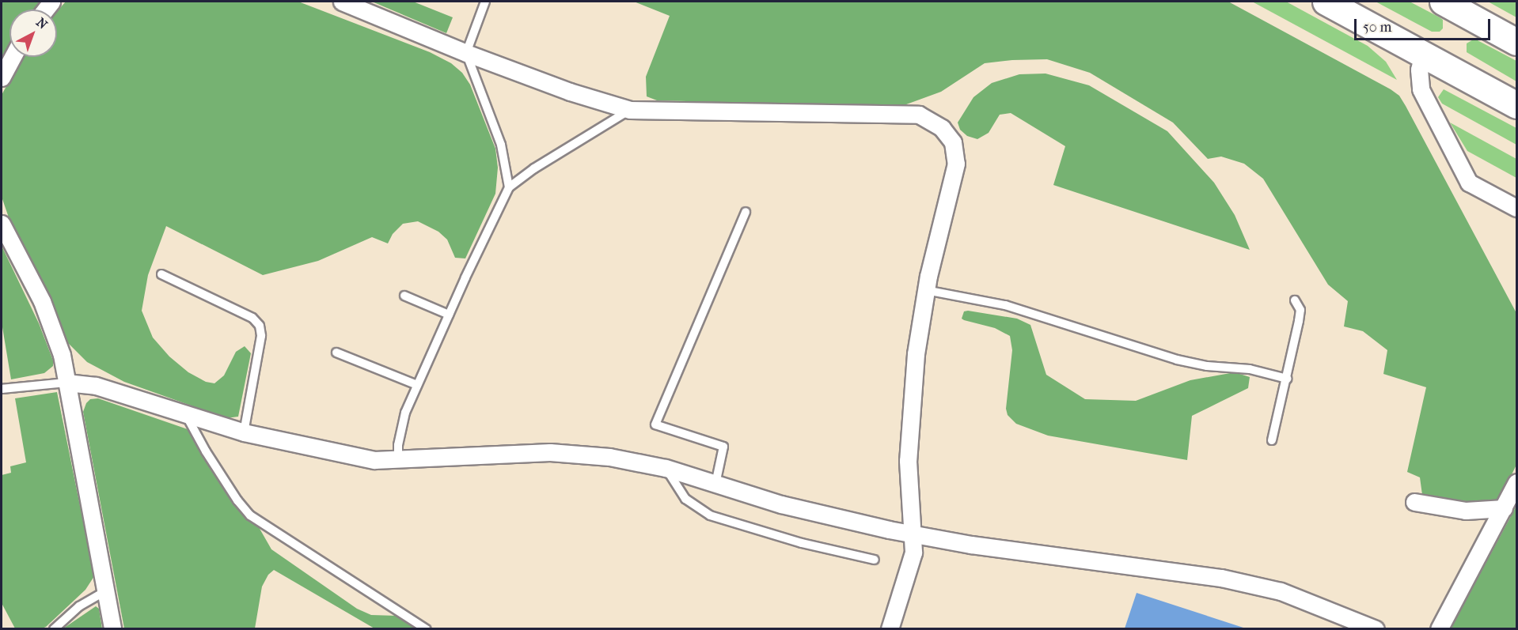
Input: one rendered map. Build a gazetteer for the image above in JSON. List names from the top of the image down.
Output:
{
  "scale_bar": "50 m",
  "north": "top right"
}
